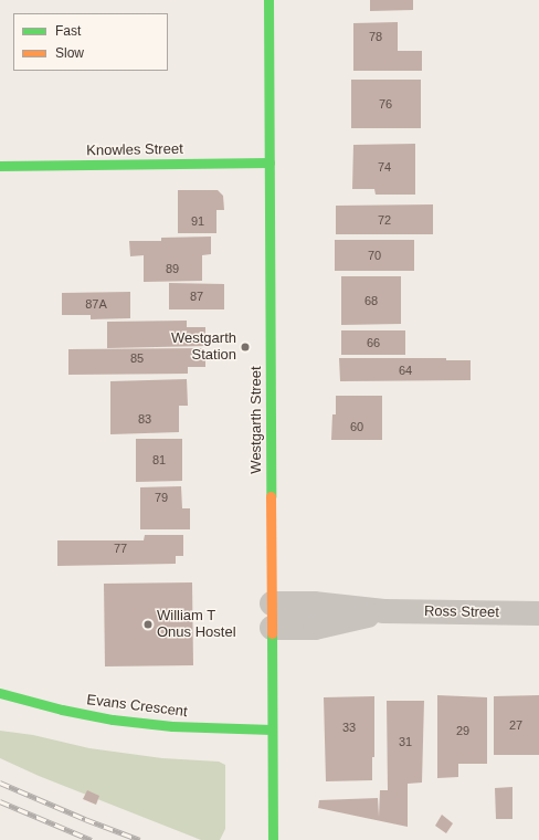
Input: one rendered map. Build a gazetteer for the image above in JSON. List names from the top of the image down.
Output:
{
  "streets": {
    "main road": ["Knowles Street", "Westgarth Street", "Evans Crescent"],
    "street": ["Ross Street"]
  },
  "crossings": [
    ["Knowles Street", "Westgarth Street"],
    ["Westgarth Street", "Ross Street"],
    ["Westgarth Street", "Evans Crescent"]
  ],
  "places": ["Westgarth Station", "William T Onus Hostel"],
  "house_numbers": [
    "78",
    "76",
    "74",
    "72",
    "91",
    "70",
    "89",
    "87",
    "68",
    "87A",
    "66",
    "85",
    "64",
    "83",
    "60",
    "81",
    "79",
    "77",
    "27",
    "33",
    "29",
    "31"
  ],
  "legend": ["Fast", "Slow"]
}
